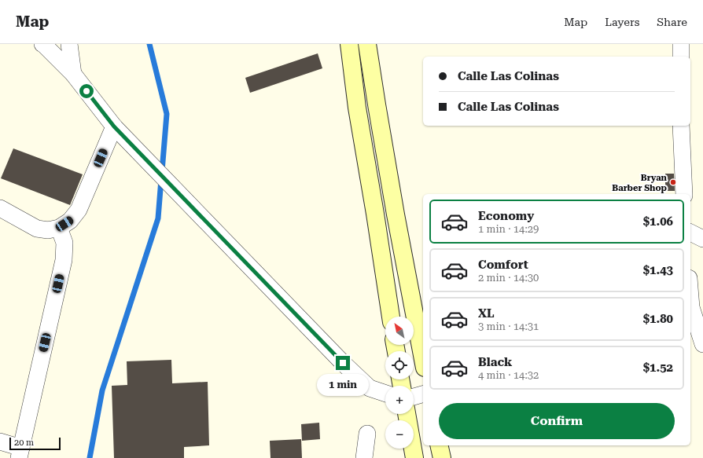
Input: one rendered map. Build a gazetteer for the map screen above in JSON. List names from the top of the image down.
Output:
{
  "places": ["Bryan Barber Shop"],
  "scale_bar": "20 m",
  "north": "top left",
  "page": {
    "header": "Map",
    "nav": ["Map", "Layers", "Share"],
    "banner": ["Calle Las Colinas", "Calle Las Colinas"],
    "list": [
      {
        "name": "Economy",
        "note": "1 min · 14:29",
        "value": "$1.06"
      },
      {
        "name": "Comfort",
        "note": "2 min · 14:30",
        "value": "$1.43"
      },
      {
        "name": "XL",
        "note": "3 min · 14:31",
        "value": "$1.80"
      },
      {
        "name": "Black",
        "note": "4 min · 14:32",
        "value": "$1.52"
      }
    ],
    "map_buttons": ["+", "−"],
    "bubble": "1 min",
    "buttons": "Confirm",
    "scale": "20 m"
  }
}
